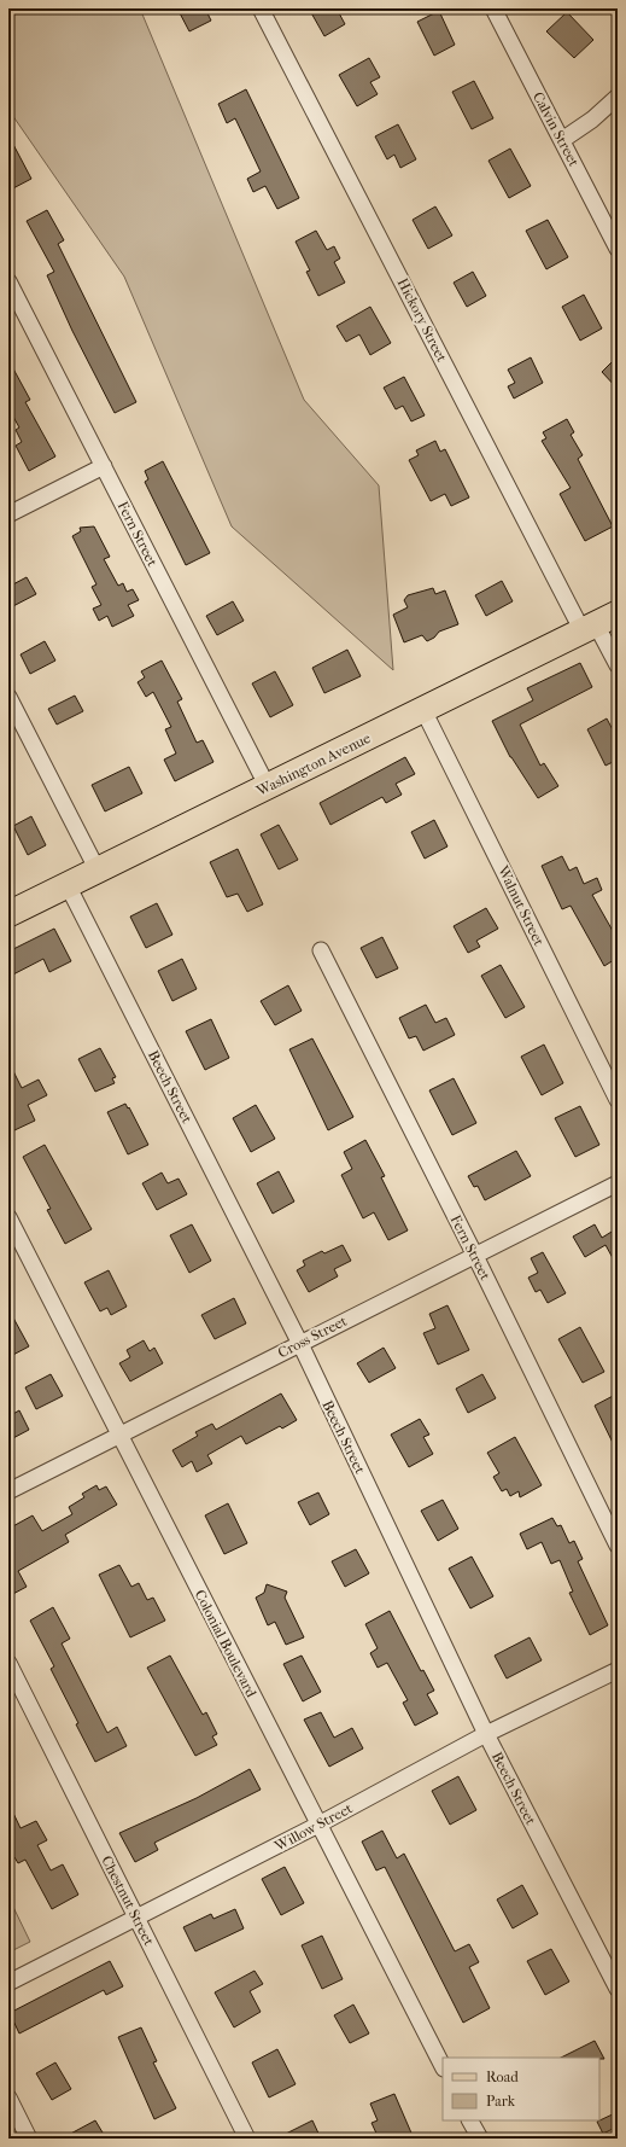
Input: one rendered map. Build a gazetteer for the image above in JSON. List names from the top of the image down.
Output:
{
  "streets": {
    "main road": ["Washington Avenue"],
    "street": [
      "Calvin Street",
      "Hickory Street",
      "Fern Street",
      "Walnut Street",
      "Beech Street",
      "Cross Street",
      "Colonial Boulevard",
      "Willow Street",
      "Chestnut Street"
    ]
  },
  "crossings": [
    ["Hickory Street", "Washington Avenue"],
    ["Fern Street", "Washington Avenue"],
    ["Fern Street", "Cross Street"],
    ["Washington Avenue", "Walnut Street"],
    ["Washington Avenue", "Beech Street"],
    ["Beech Street", "Cross Street"],
    ["Beech Street", "Willow Street"],
    ["Cross Street", "Colonial Boulevard"],
    ["Colonial Boulevard", "Willow Street"],
    ["Willow Street", "Chestnut Street"]
  ],
  "legend": ["Road", "Park"]
}
